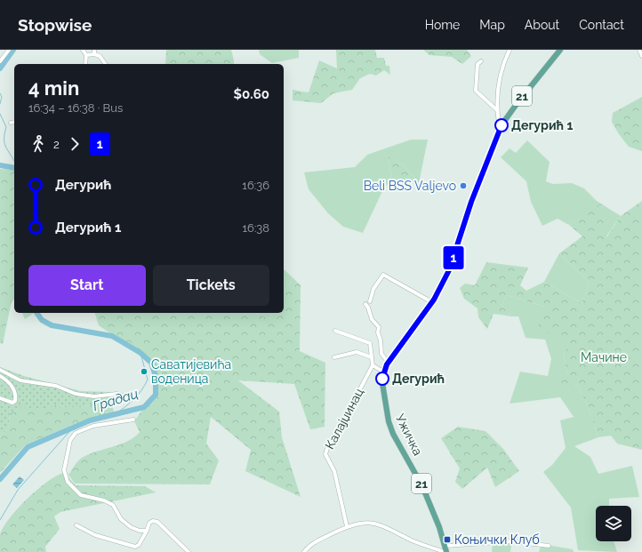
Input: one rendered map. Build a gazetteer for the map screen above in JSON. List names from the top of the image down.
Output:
{
  "streets": {
    "main road": ["21", "Ужичка"],
    "street": ["Калајџинац"]
  },
  "water": ["Градац"],
  "parks": ["Мачине"],
  "places": {
    "other": [
      "Дегурић 1",
      "Beli BSS Valjevo",
      "Саватијевића воденица",
      "Дегурић"
    ],
    "transit": ["Коњички Клуб"]
  },
  "lines": ["bus line 1"],
  "page": {
    "header": "Stopwise",
    "nav": [
      "Home",
      "Map",
      "About",
      "Contact"
    ],
    "on_map": "1",
    "heading": ["4 min", "16:34 – 16:38 · Bus", "$0.60"],
    "legs": ["2", "1"],
    "list": [
      {
        "name": "Дегурић",
        "value": "16:36"
      },
      {
        "name": "Дегурић 1",
        "value": "16:38"
      }
    ],
    "buttons": ["Start", "Tickets"]
  }
}
